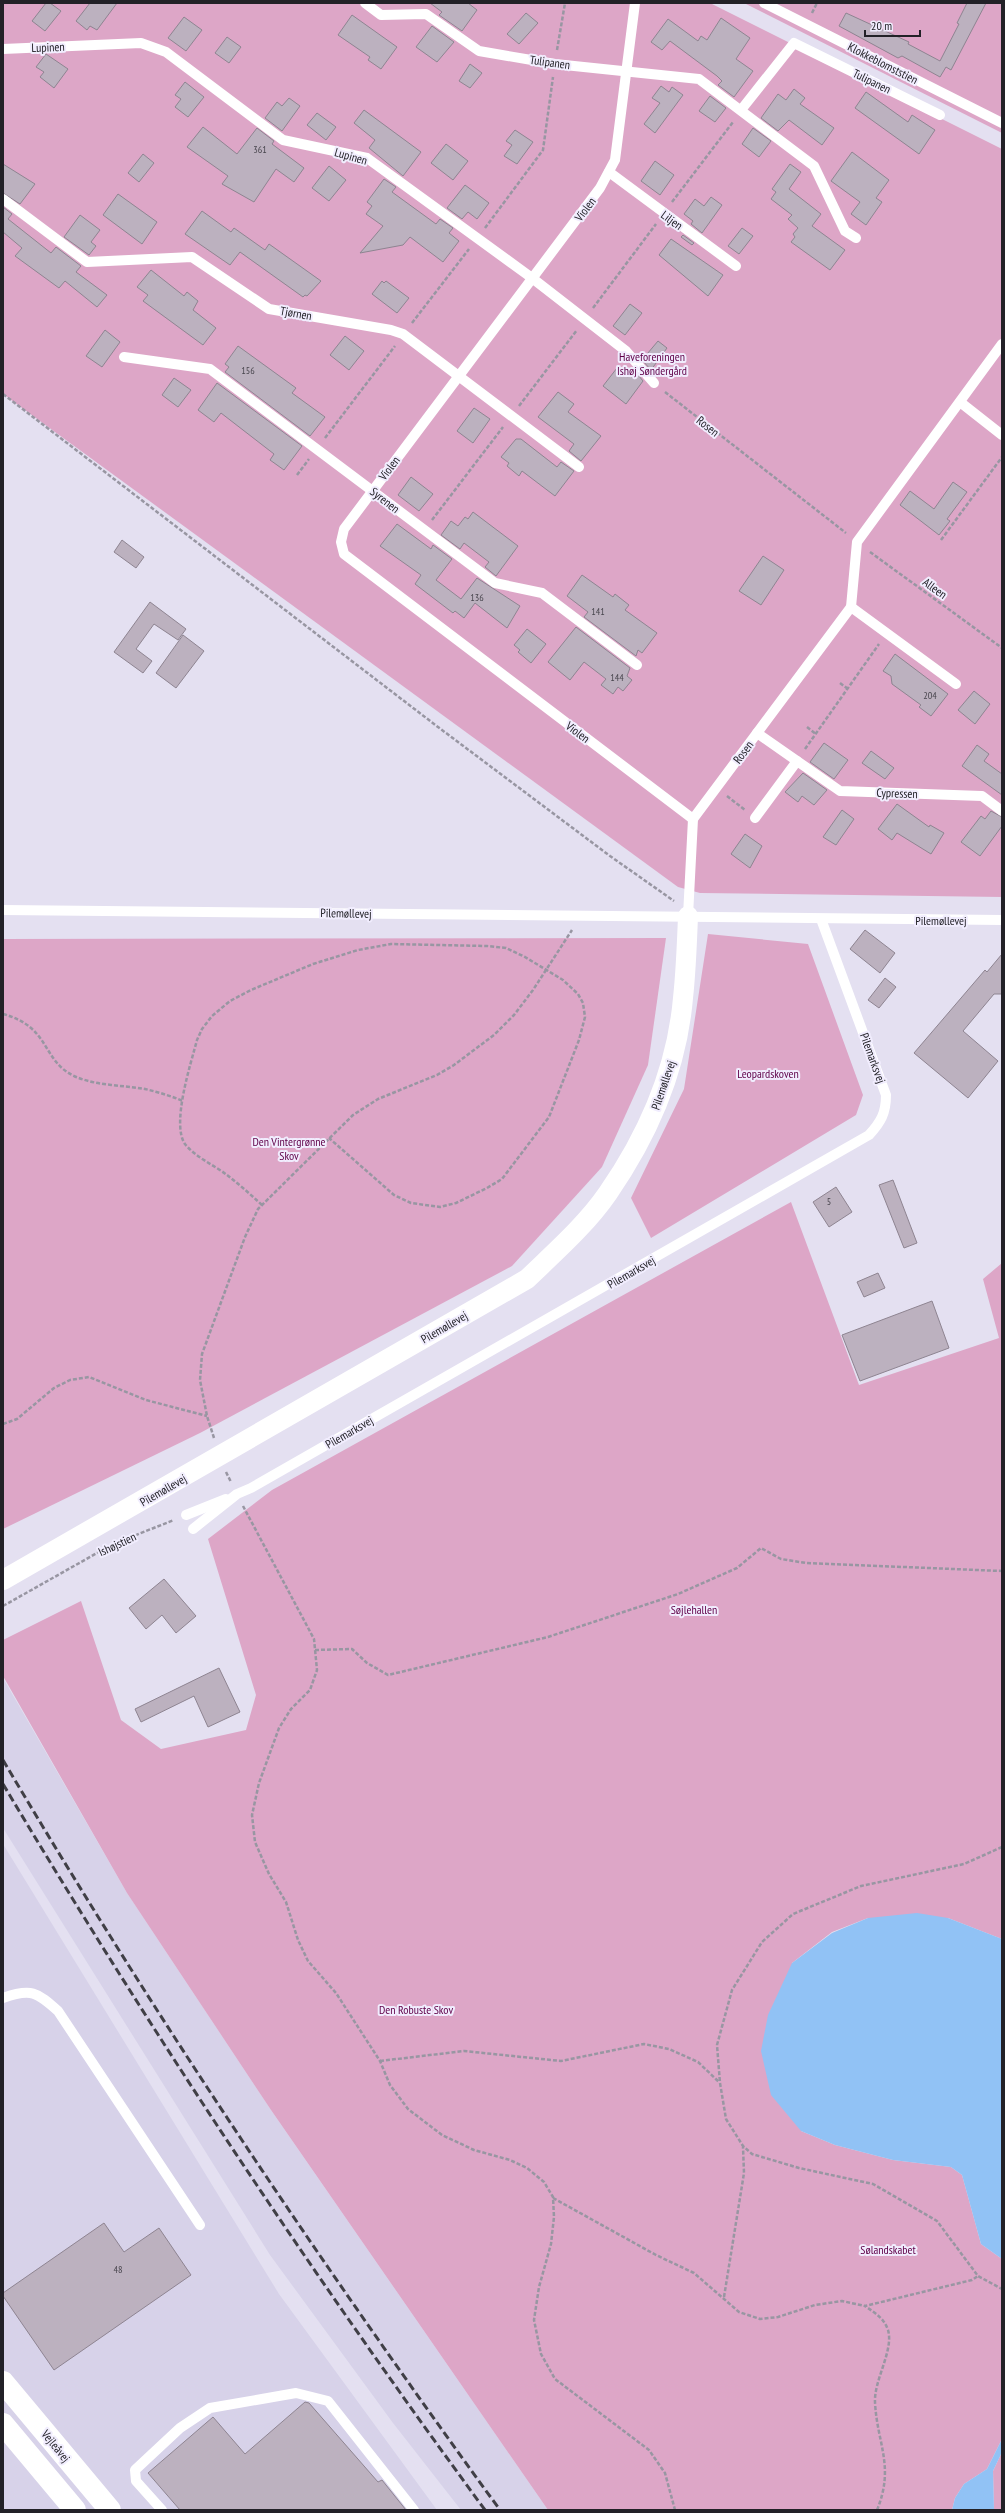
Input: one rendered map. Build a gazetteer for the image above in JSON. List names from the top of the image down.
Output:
{
  "streets": {
    "street": ["Pilemøllevej", "Vejleåvej"],
    "lane": [
      "Lupinen",
      "Tulipanen",
      "Klokkeblomststien",
      "Violen",
      "Liljen",
      "Tjørnen",
      "Rosen",
      "Syrenen",
      "Cypressen",
      "Pilemarksvej"
    ],
    "path": ["Alleen", "Ishøjstien"]
  },
  "crossings": [
    ["Lupinen", "Violen"],
    ["Lupinen", "Rosen"],
    ["Tulipanen", "Violen"],
    ["Violen", "Liljen"],
    ["Violen", "Tjørnen"],
    ["Violen", "Rosen"],
    ["Violen", "Syrenen"],
    ["Rosen", "Alleen"],
    ["Rosen", "Cypressen"],
    ["Pilemøllevej", "Pilemarksvej"]
  ],
  "parks": [
    "Haveforeningen Ishøj Søndergård",
    "Leopardskoven",
    "Den Vintergrønne Skov",
    "Søjlehallen",
    "Den Robuste Skov",
    "Sølandskabet"
  ],
  "house_numbers": [
    "361",
    "156",
    "136",
    "141",
    "144",
    "204",
    "5",
    "48"
  ],
  "scale_bar": "20 m"
}
